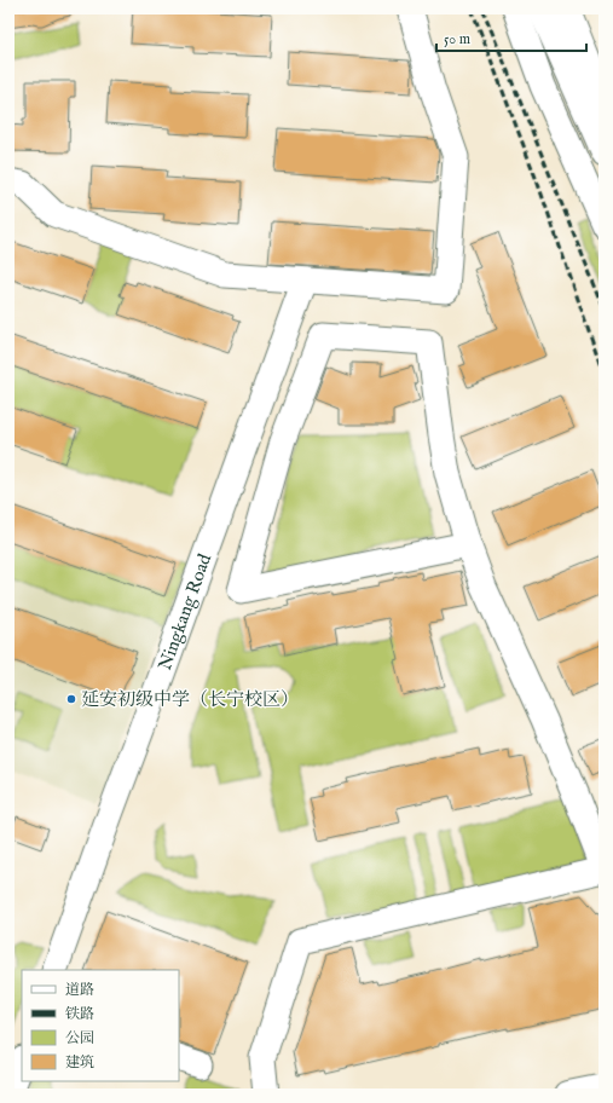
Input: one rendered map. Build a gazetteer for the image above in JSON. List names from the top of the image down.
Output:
{
  "streets": {
    "street": ["Ningkang Road"]
  },
  "places": ["延安初级中学（长宁校区）"],
  "legend": [
    "道路",
    "铁路",
    "公园",
    "建筑"
  ],
  "scale_bar": "50 m"
}
